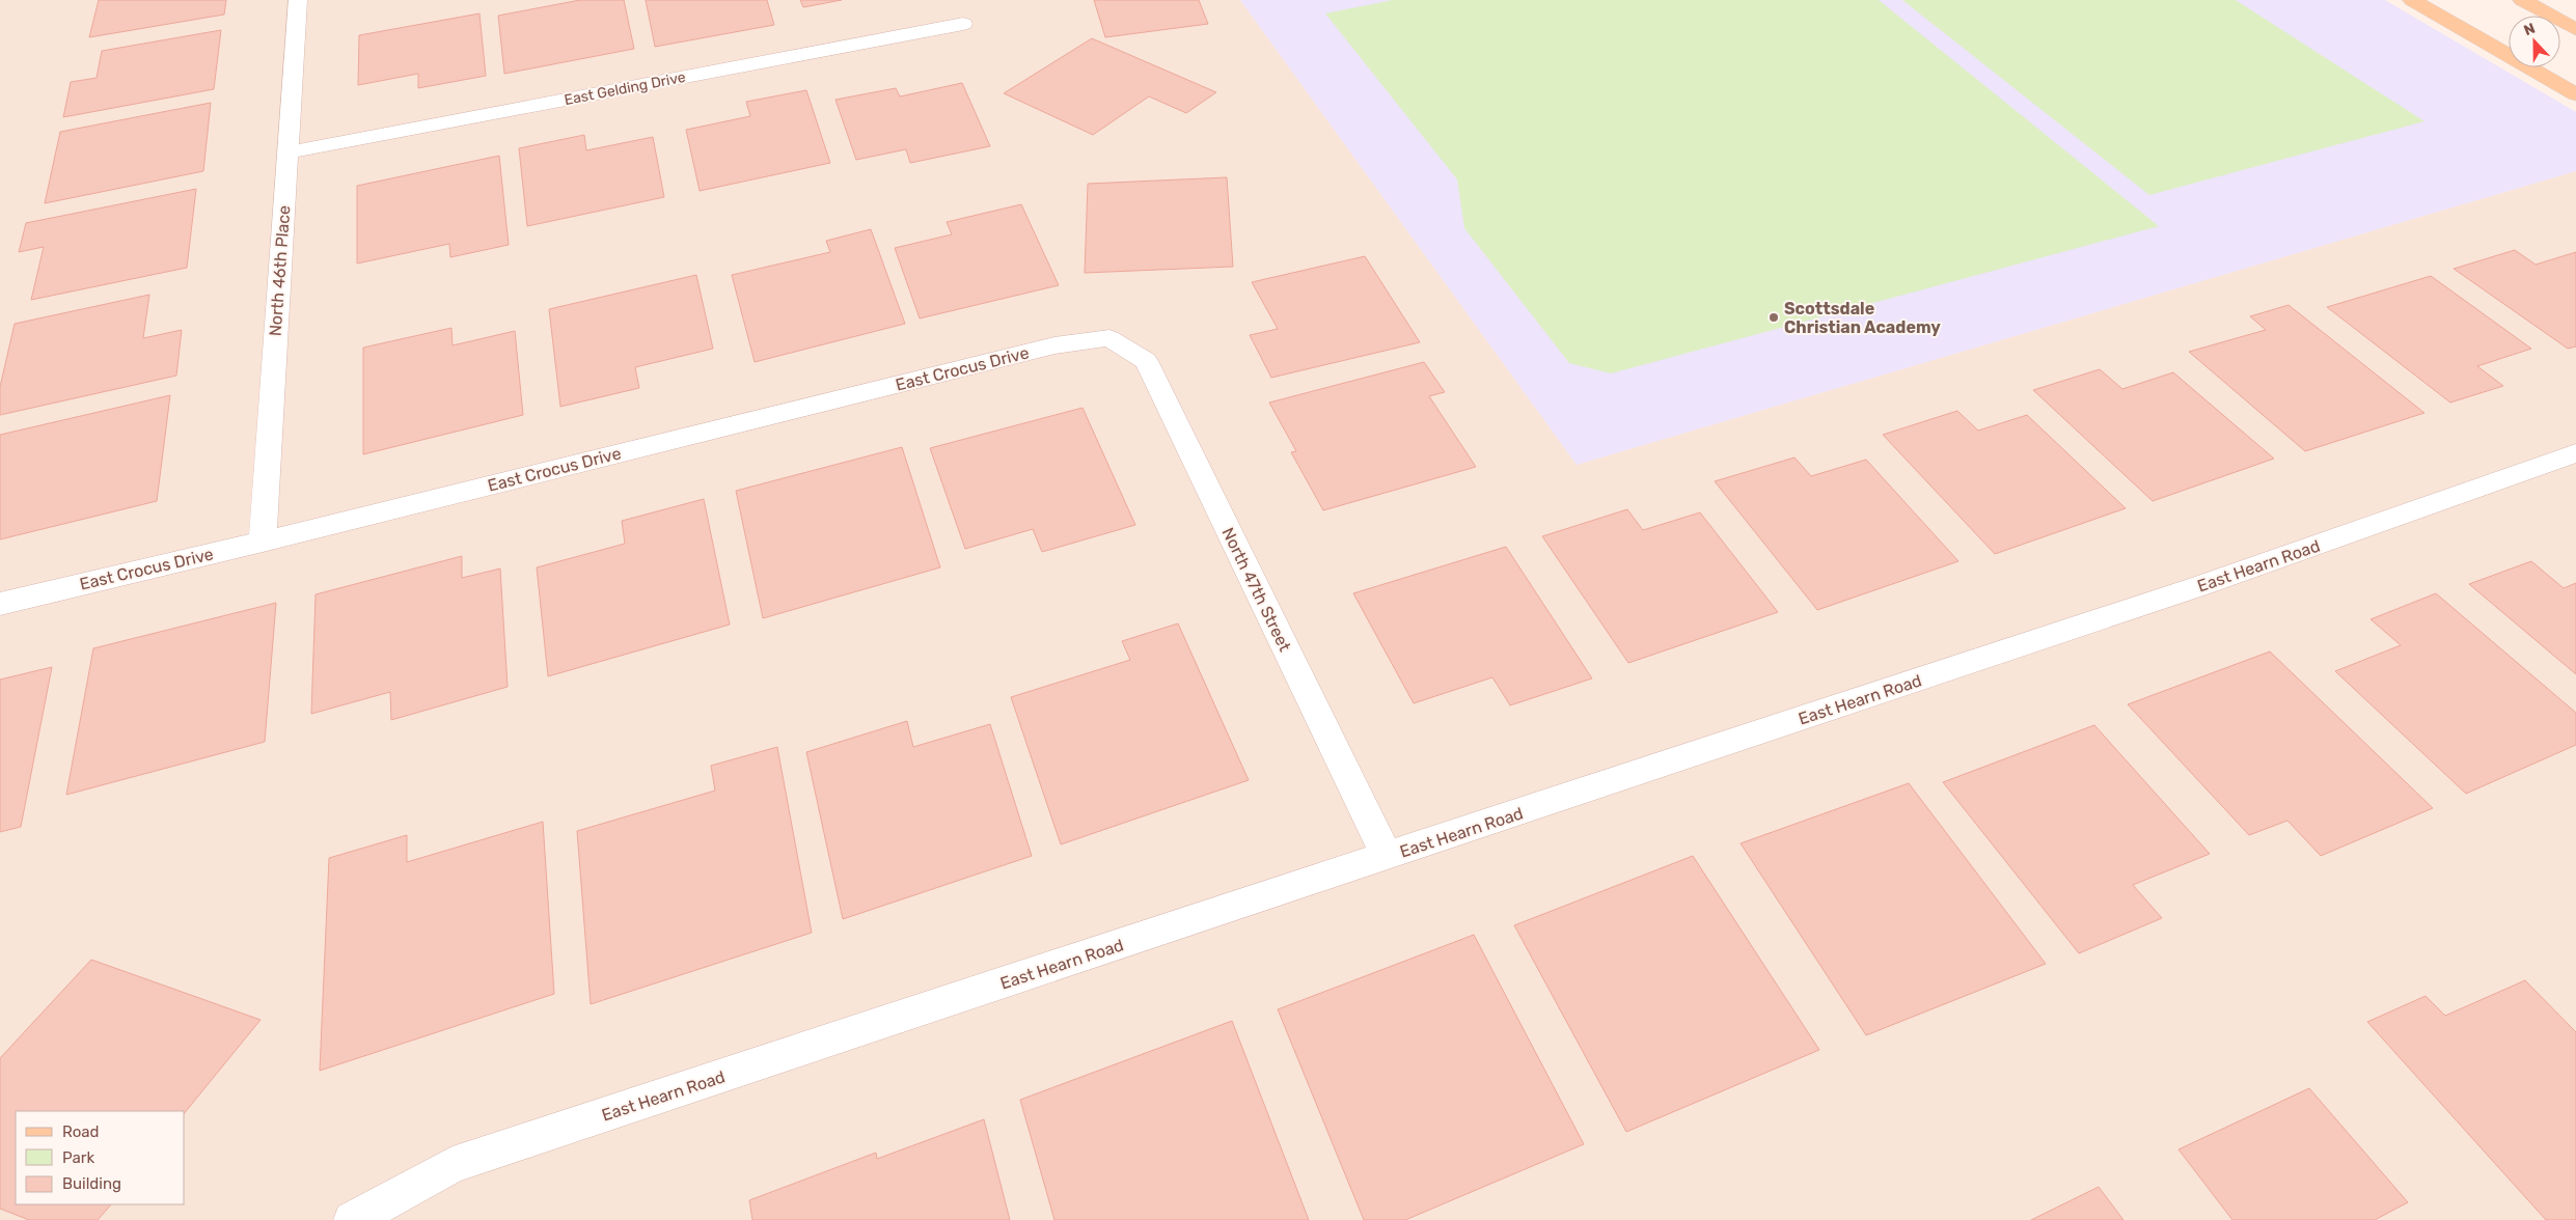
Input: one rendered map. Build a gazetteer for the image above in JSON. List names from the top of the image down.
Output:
{
  "streets": {
    "street": [
      "East Gelding Drive",
      "North 46th Place",
      "East Crocus Drive",
      "East Hearn Road",
      "North 47th Street"
    ]
  },
  "crossings": [
    ["East Gelding Drive", "North 46th Place"],
    ["North 46th Place", "East Crocus Drive"],
    ["East Crocus Drive", "North 47th Street"],
    ["East Hearn Road", "North 47th Street"]
  ],
  "places": ["Scottsdale Christian Academy"],
  "legend": ["Road", "Park", "Building"],
  "north": "top"
}
